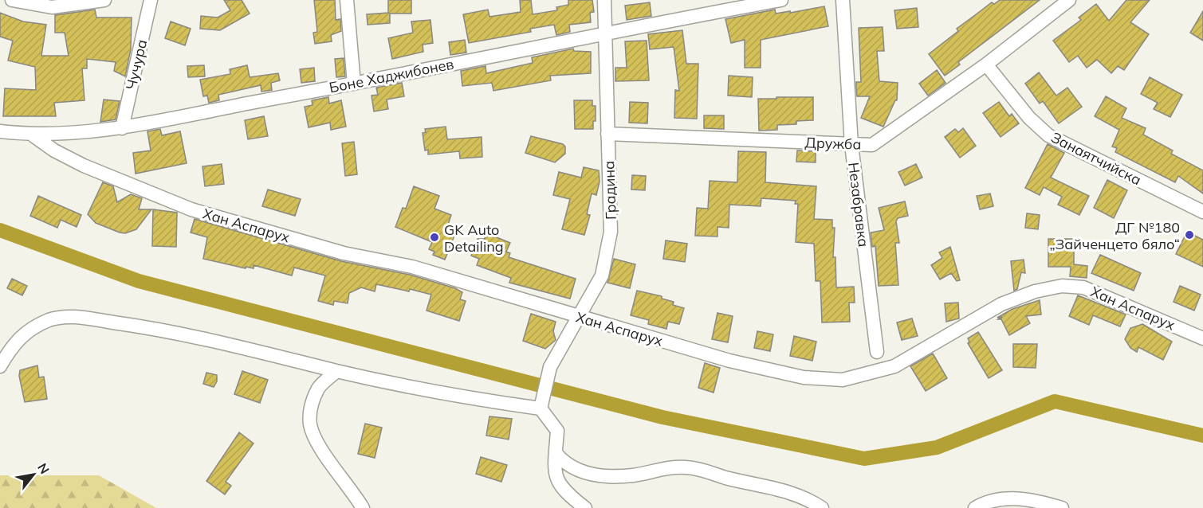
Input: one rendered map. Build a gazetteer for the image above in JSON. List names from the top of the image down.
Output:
{
  "streets": {
    "street": [
      "Чучура",
      "Боне Хаджибонев",
      "Дружба",
      "Занаятчийска",
      "Градина",
      "Незабравка",
      "Хан Аспарух"
    ]
  },
  "crossings": [
    ["Чучура", "Боне Хаджибонев"],
    ["Боне Хаджибонев", "Градина"],
    ["Боне Хаджибонев", "Хан Аспарух"],
    ["Дружба", "Занаятчийска"],
    ["Дружба", "Градина"],
    ["Дружба", "Незабравка"],
    ["Градина", "Хан Аспарух"]
  ],
  "places": ["ДГ №180 „Зайченцето бяло“", "GK Auto Detailing"],
  "north": "top right"
}
